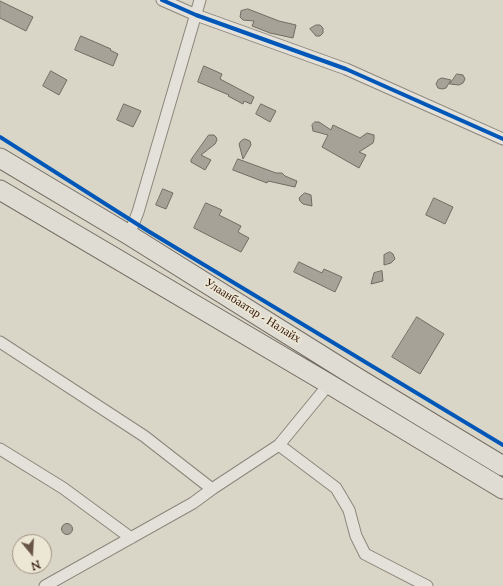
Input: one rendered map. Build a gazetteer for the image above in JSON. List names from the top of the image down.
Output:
{
  "streets": {
    "highway": ["Улаанбаатар - Налайх"]
  },
  "north": "bottom"
}
